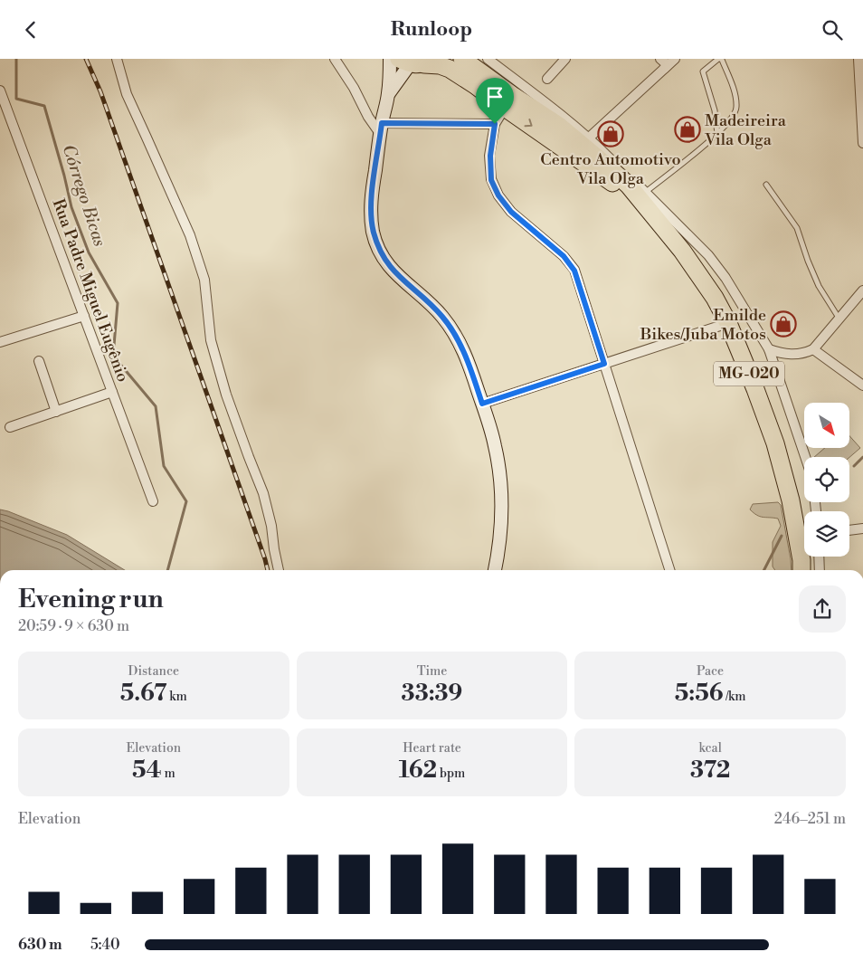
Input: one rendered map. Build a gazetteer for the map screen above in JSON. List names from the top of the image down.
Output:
{
  "streets": {
    "highway": ["MG-020"],
    "street": ["Rua Padre Miguel Eugênio"]
  },
  "water": ["Córrego Bicas"],
  "places": {
    "shop": ["Madeireira Vila Olga", "Centro Automotivo Vila Olga", "Emilde Bikes/Juba Motos"]
  },
  "north": "bottom right",
  "page": {
    "header": "Runloop",
    "heading": ["Evening run", "20:59 · 9 × 630 m"],
    "stats": [
      ["Distance", "5.67 km"],
      ["Time", "33:39"],
      ["Pace", "5:56 /km"],
      ["Elevation", "54 m"],
      ["Heart rate", "162 bpm"],
      ["kcal", "372"]
    ],
    "chart": ["Elevation", "246–251 m"],
    "list": [
      {
        "name": "630 m",
        "note": "5:40"
      }
    ]
  }
}
